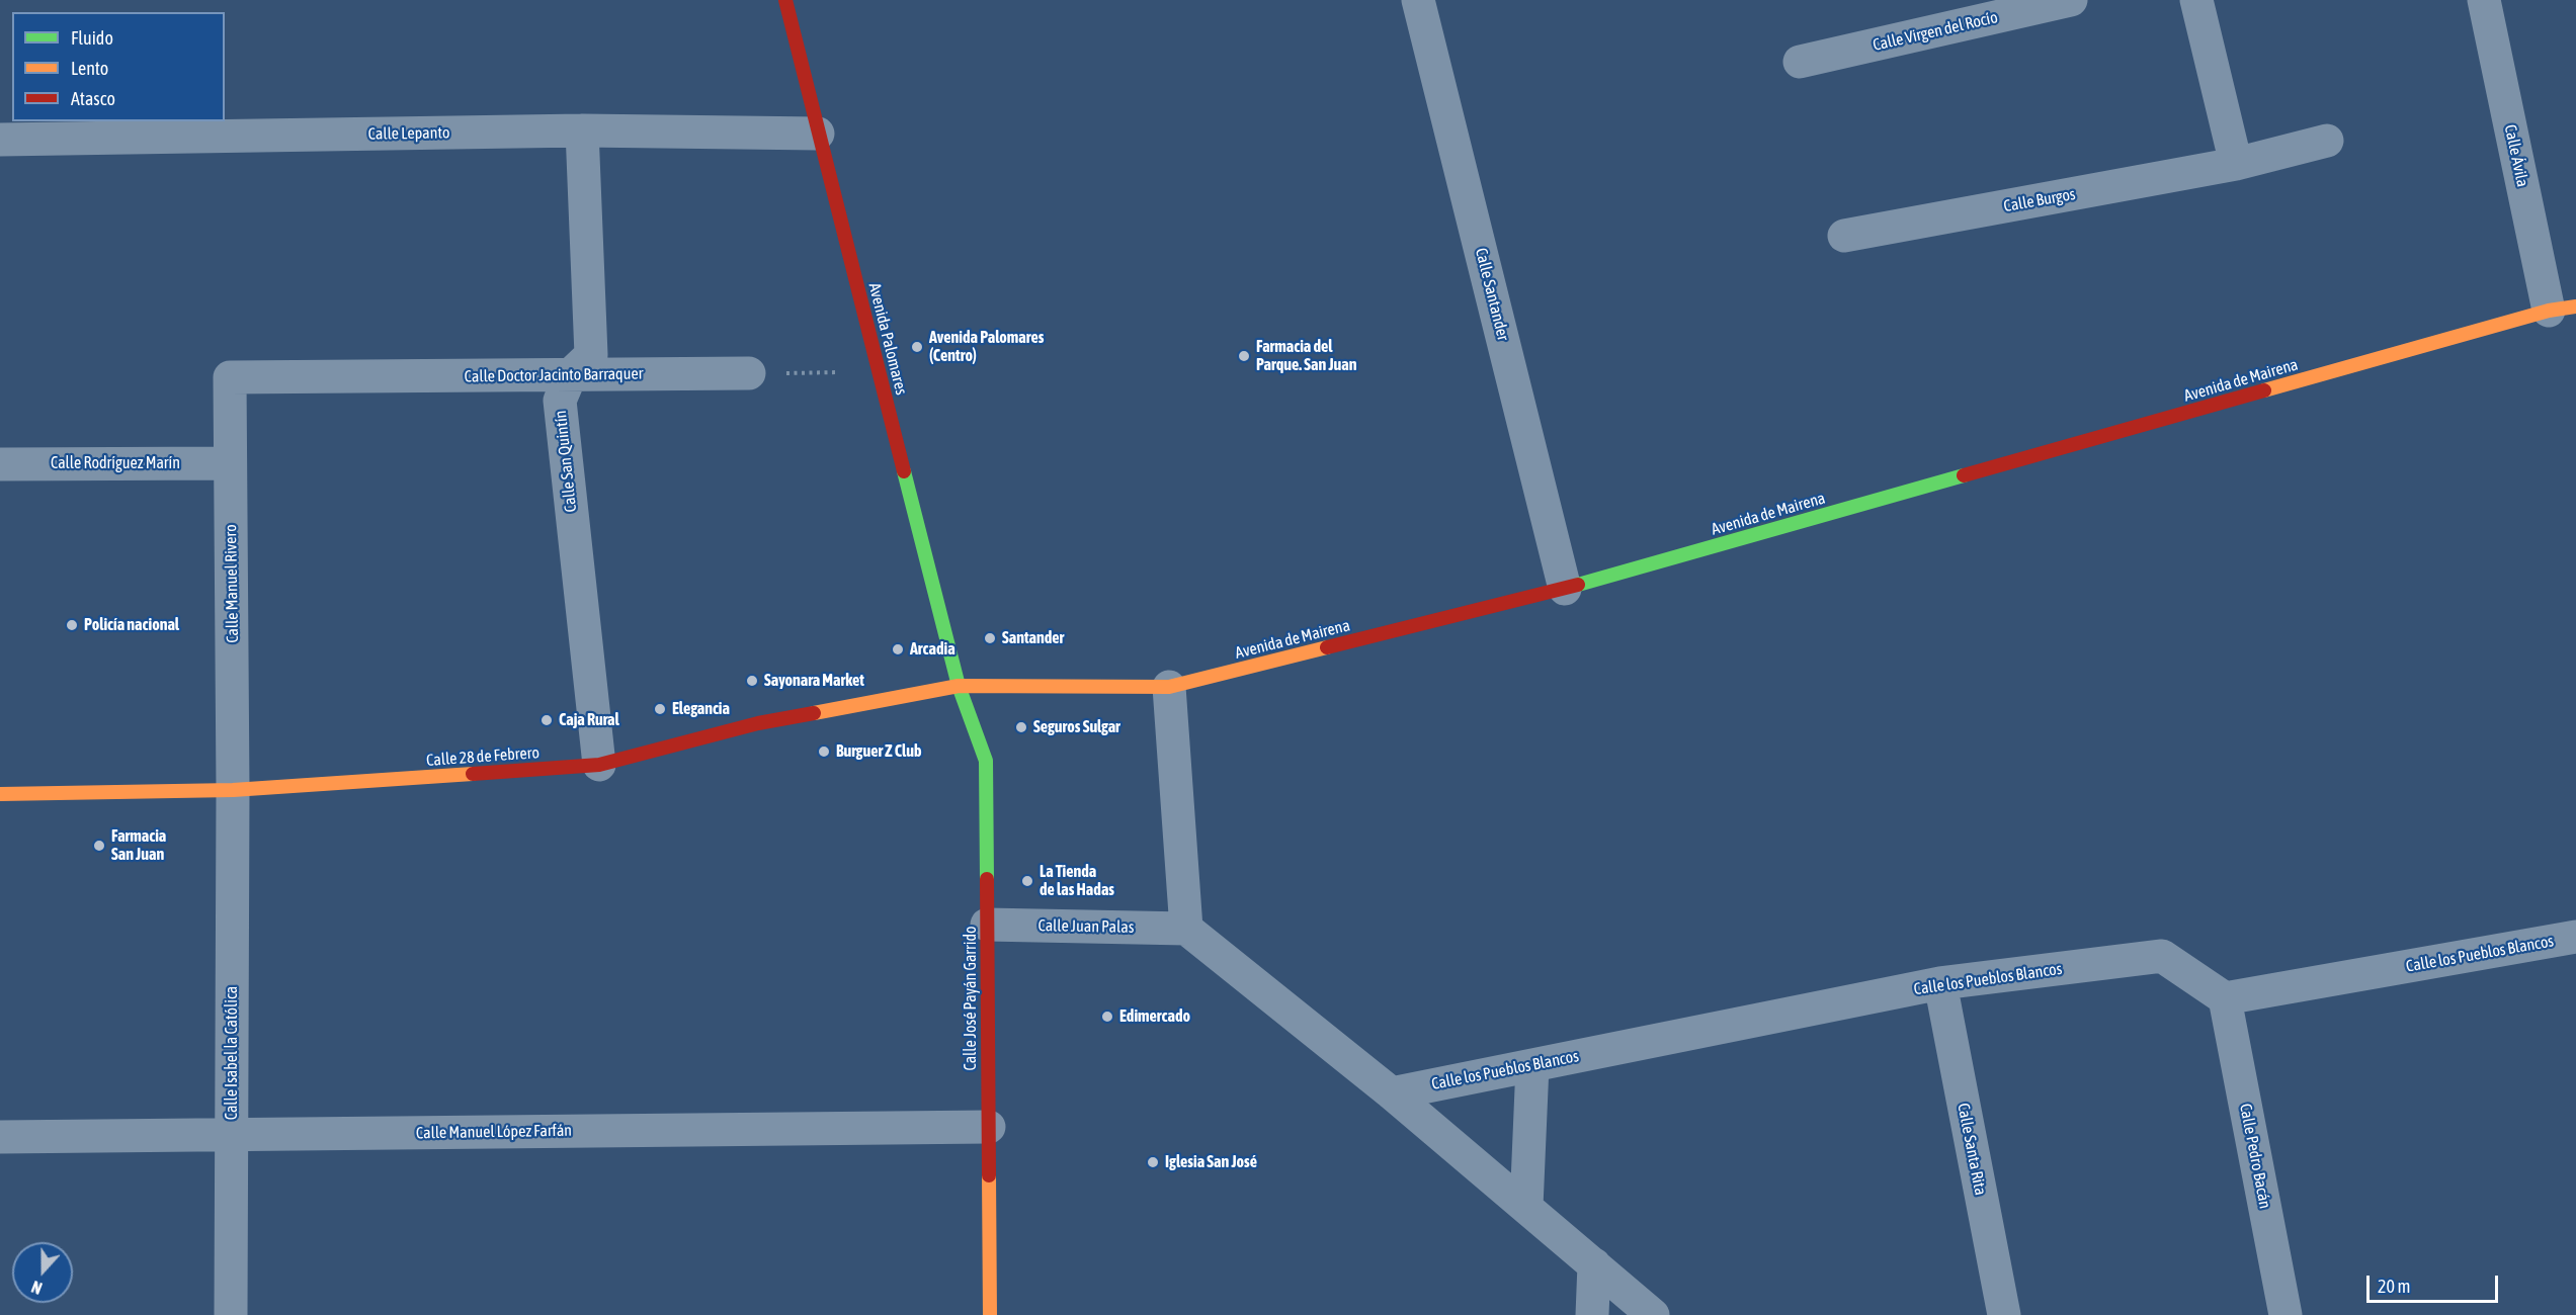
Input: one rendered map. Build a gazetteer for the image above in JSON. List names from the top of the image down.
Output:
{
  "streets": {
    "street": [
      "Calle Virgen del Rocío",
      "Calle Lepanto",
      "Calle Ávila",
      "Calle Burgos",
      "Calle Santander",
      "Avenida Palomares",
      "Calle Doctor Jacinto Barraquer",
      "Avenida de Mairena",
      "Calle San Quintín",
      "Calle Rodríguez Marín",
      "Calle Manuel Rivero",
      "Calle 28 de Febrero",
      "Calle Juan Palas",
      "Calle los Pueblos Blancos",
      "Calle José Payán Garrido",
      "Calle Isabel la Católica",
      "Calle Manuel López Farfán",
      "Calle Santa Rita",
      "Calle Pedro Bacán"
    ]
  },
  "crossings": [
    ["Calle Lepanto", "Avenida Palomares"],
    ["Calle Lepanto", "Calle San Quintín"],
    ["Calle Ávila", "Avenida de Mairena"],
    ["Calle Santander", "Avenida de Mairena"],
    ["Avenida Palomares", "Avenida de Mairena"],
    ["Avenida Palomares", "Calle 28 de Febrero"],
    ["Avenida Palomares", "Calle José Payán Garrido"],
    ["Calle Doctor Jacinto Barraquer", "Calle San Quintín"],
    ["Calle Doctor Jacinto Barraquer", "Calle Manuel Rivero"],
    ["Avenida de Mairena", "Calle 28 de Febrero"],
    ["Avenida de Mairena", "Calle José Payán Garrido"],
    ["Calle San Quintín", "Calle 28 de Febrero"],
    ["Calle Rodríguez Marín", "Calle Manuel Rivero"],
    ["Calle Manuel Rivero", "Calle 28 de Febrero"],
    ["Calle Manuel Rivero", "Calle Isabel la Católica"],
    ["Calle 28 de Febrero", "Calle José Payán Garrido"],
    ["Calle 28 de Febrero", "Calle Isabel la Católica"],
    ["Calle Juan Palas", "Calle José Payán Garrido"],
    ["Calle los Pueblos Blancos", "Calle Santa Rita"],
    ["Calle los Pueblos Blancos", "Calle Pedro Bacán"],
    ["Calle José Payán Garrido", "Calle Manuel López Farfán"],
    ["Calle Isabel la Católica", "Calle Manuel López Farfán"]
  ],
  "places": [
    "Avenida Palomares (Centro)",
    "Farmacia del Parque. San Juan",
    "Policía nacional",
    "Santander",
    "Arcadia",
    "Sayonara Market",
    "Elegancia",
    "Caja Rural",
    "Seguros Sulgar",
    "Burguer Z Club",
    "Farmacia San Juan",
    "La Tienda de las Hadas",
    "Edimercado",
    "Iglesia San José"
  ],
  "legend": ["Fluido", "Lento", "Atasco"],
  "scale_bar": "20 m",
  "north": "bottom"
}
